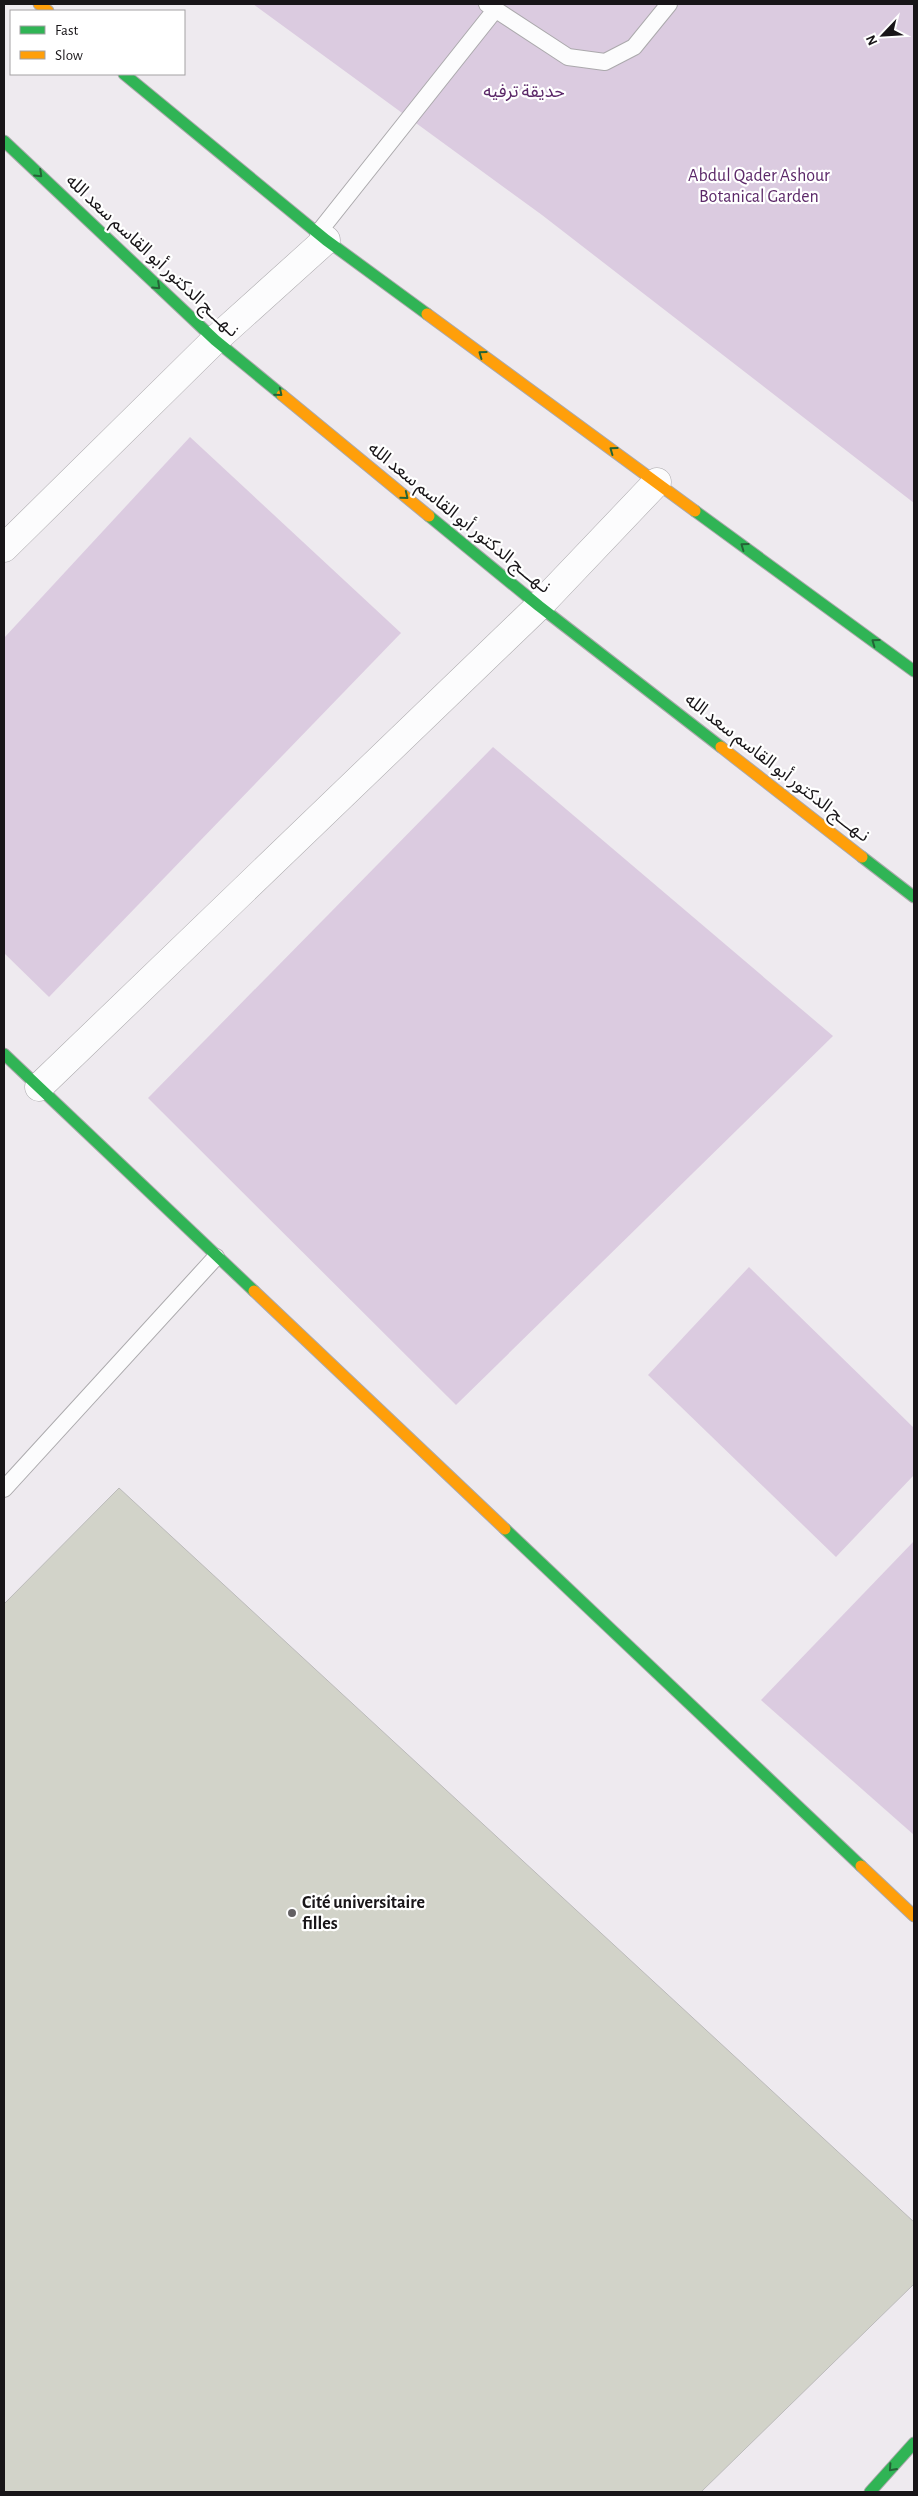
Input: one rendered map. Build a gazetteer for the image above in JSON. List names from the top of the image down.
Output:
{
  "streets": {
    "main road": ["نـهـــج الدكتور أبو القاسم سعد الله"]
  },
  "one_way": ["نـهـــج الدكتور أبو القاسم سعد الله"],
  "parks": ["حديقة ترفيه", "Abdul Qader Ashour Botanical Garden"],
  "places": ["Cité universitaire filles"],
  "legend": ["Fast", "Slow"],
  "north": "bottom left"
}
